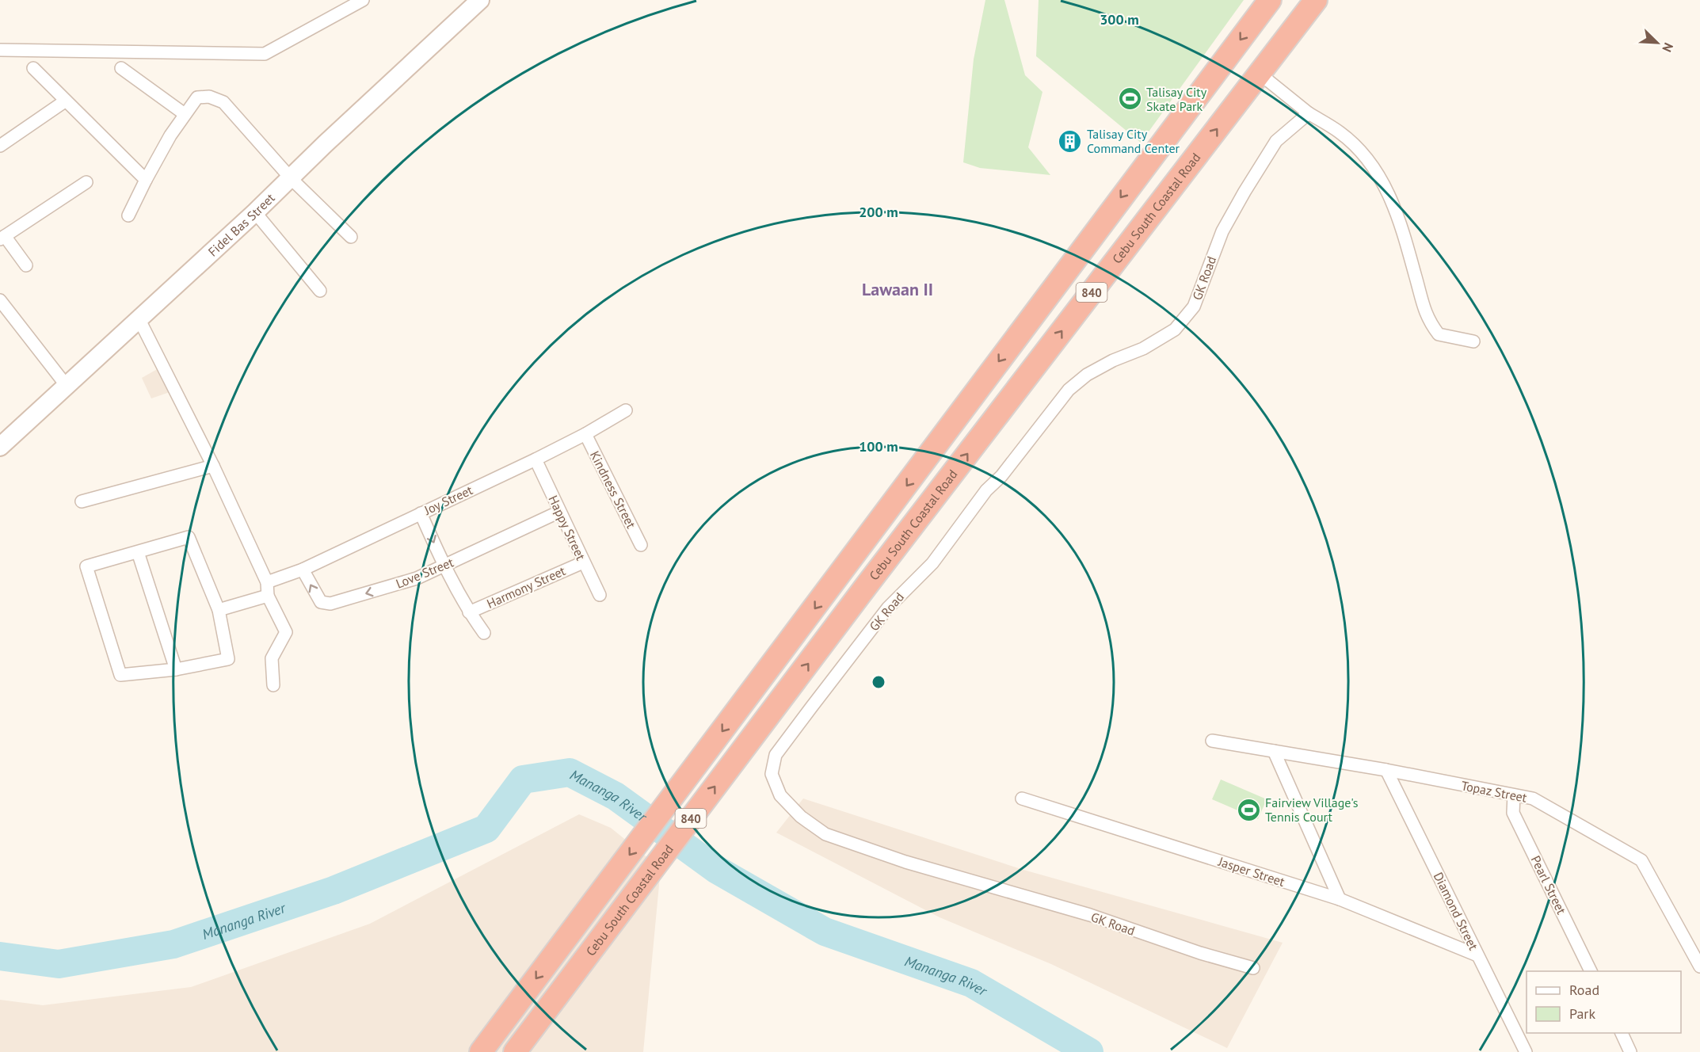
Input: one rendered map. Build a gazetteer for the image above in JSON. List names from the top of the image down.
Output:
{
  "streets": {
    "highway": ["Cebu South Coastal Road", "840"],
    "street": [
      "Fidel Bas Street",
      "GK Road",
      "Kindness Street",
      "Joy Street",
      "Happy Street",
      "Love Street",
      "Harmony Street",
      "Topaz Street",
      "Jasper Street",
      "Pearl Street",
      "Diamond Street"
    ]
  },
  "crossings": [
    ["Kindness Street", "Joy Street"],
    ["Joy Street", "Happy Street"],
    ["Joy Street", "Love Street"],
    ["Happy Street", "Love Street"],
    ["Happy Street", "Harmony Street"],
    ["Topaz Street", "Pearl Street"],
    ["Topaz Street", "Diamond Street"],
    ["Jasper Street", "Diamond Street"]
  ],
  "one_way": ["Love Street"],
  "districts": ["Lawaan II"],
  "water": ["Mananga River"],
  "places": {
    "sports": ["Talisay City Skate Park", "Fairview Village's Tennis Court"],
    "building": ["Talisay City Command Center"]
  },
  "legend": ["Road", "Park"],
  "north": "bottom right",
  "rings": ["300 m", "200 m", "100 m"]
}
